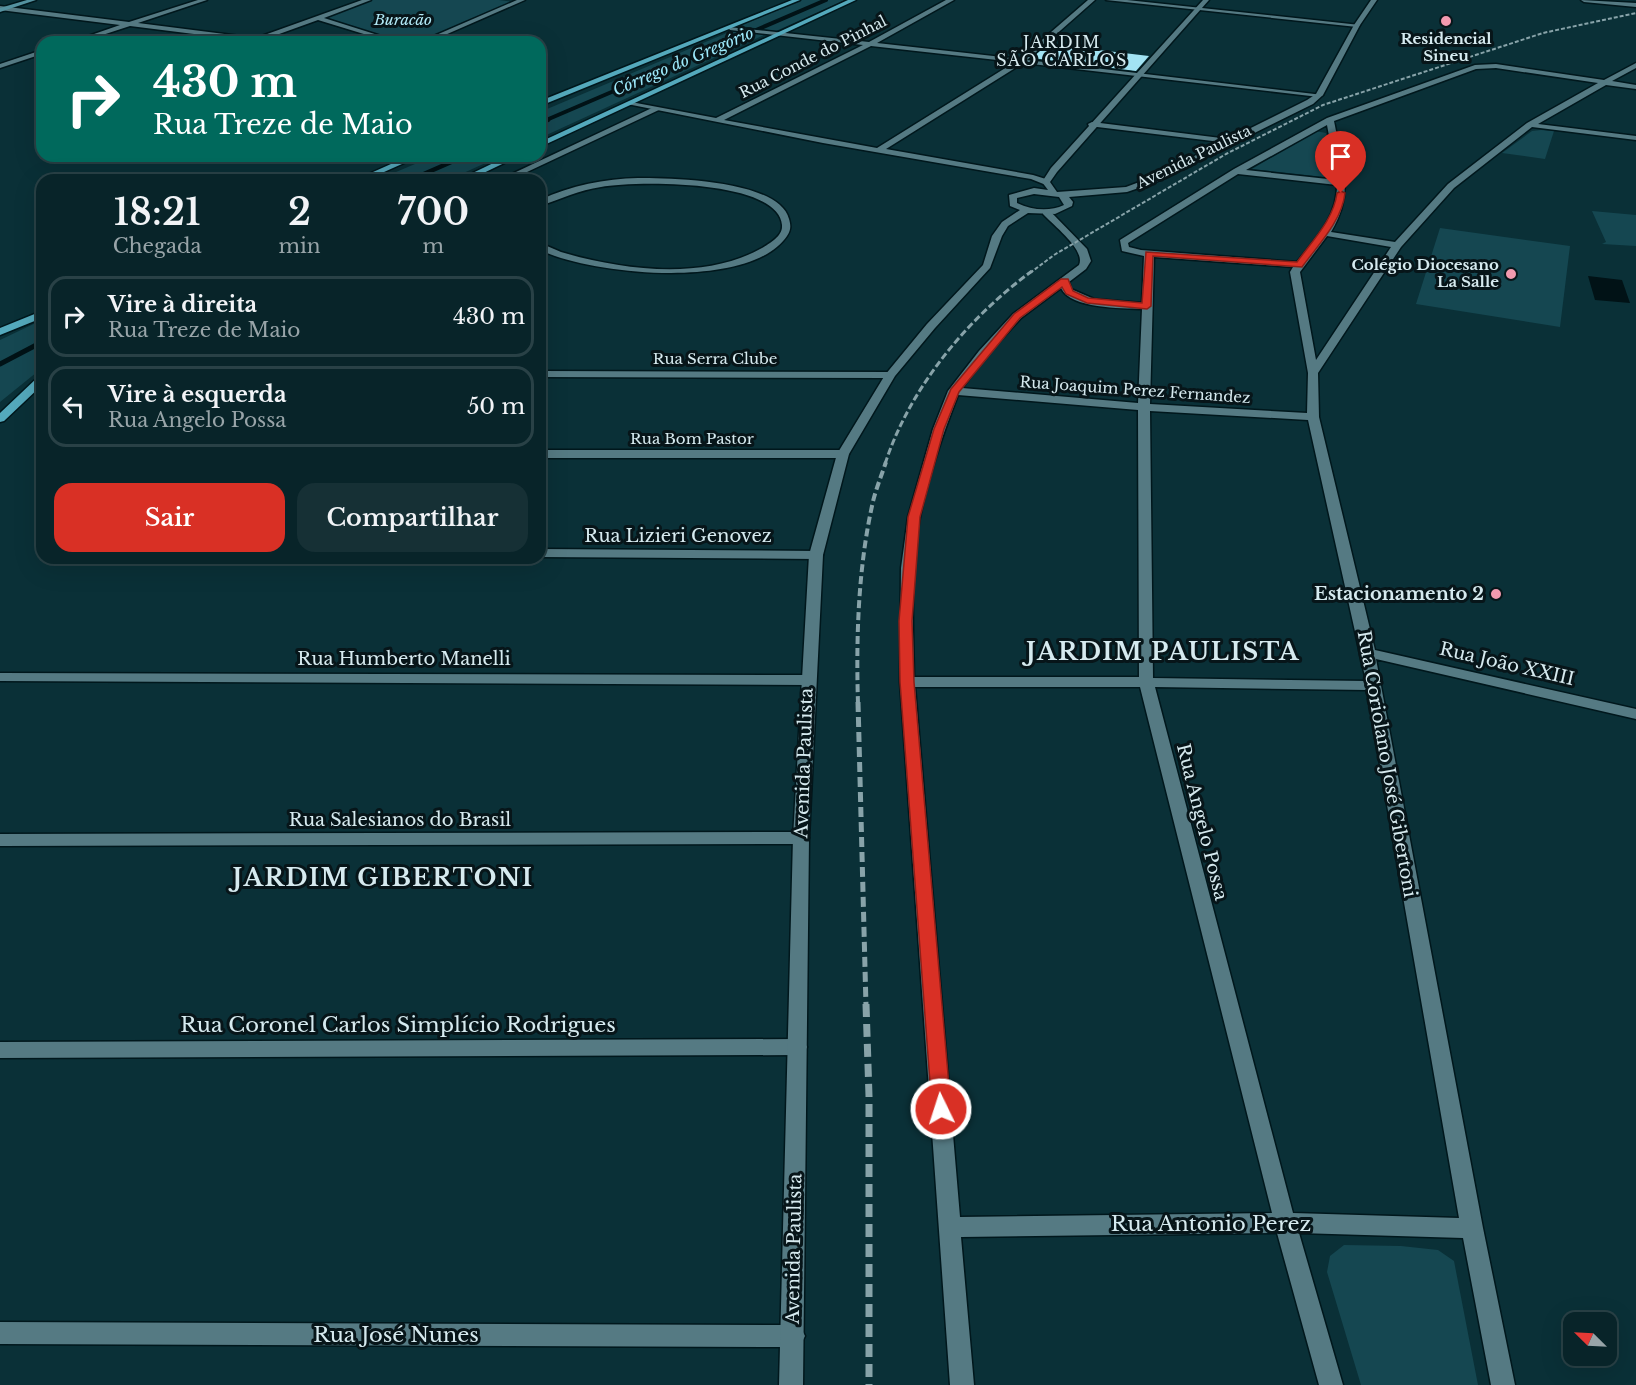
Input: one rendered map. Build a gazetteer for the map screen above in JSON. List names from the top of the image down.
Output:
{
  "streets": {
    "street": [
      "Rua Conde do Pinhal",
      "Avenida Paulista",
      "Rua Serra Clube",
      "Rua Joaquim Perez Fernandez",
      "Rua Bom Pastor",
      "Rua Lizieri Genovez",
      "Rua Humberto Manelli",
      "Rua João XXIII",
      "Rua Coriolano José Gibertoni",
      "Rua Salesianos do Brasil",
      "Rua Angelo Possa",
      "Rua Coronel Carlos Simplício Rodrigues",
      "Rua Antonio Perez",
      "Rua José Nunes"
    ]
  },
  "crossings": [
    ["Avenida Paulista", "Rua Serra Clube"],
    ["Avenida Paulista", "Rua Bom Pastor"],
    ["Avenida Paulista", "Rua Lizieri Genovez"],
    ["Avenida Paulista", "Rua Humberto Manelli"],
    ["Avenida Paulista", "Rua Salesianos do Brasil"],
    ["Avenida Paulista", "Rua Angelo Possa"],
    ["Avenida Paulista", "Rua Coronel Carlos Simplício Rodrigues"],
    ["Avenida Paulista", "Rua José Nunes"],
    ["Rua Joaquim Perez Fernandez", "Rua Coriolano José Gibertoni"],
    ["Rua Joaquim Perez Fernandez", "Rua Angelo Possa"],
    ["Rua João XXIII", "Rua Coriolano José Gibertoni"],
    ["Rua Coriolano José Gibertoni", "Rua Antonio Perez"],
    ["Rua Angelo Possa", "Rua Antonio Perez"]
  ],
  "districts": ["JARDIM SÃO CARLOS", "JARDIM PAULISTA", "JARDIM GIBERTONI"],
  "water": ["Córrego do Gregório"],
  "parks": ["Buracão"],
  "places": ["Residencial Sineu", "Colégio Diocesano La Salle", "Estacionamento 2"],
  "north": "top left",
  "page": {
    "turn": ["430 m", "Rua Treze de Maio"],
    "eta": [
      "18:21",
      "Chegada",
      "2",
      "min",
      "700",
      "m"
    ],
    "list": [
      {
        "name": "Vire à direita",
        "note": "Rua Treze de Maio",
        "value": "430 m"
      },
      {
        "name": "Vire à esquerda",
        "note": "Rua Angelo Possa",
        "value": "50 m"
      }
    ],
    "buttons": ["Sair", "Compartilhar"]
  }
}
